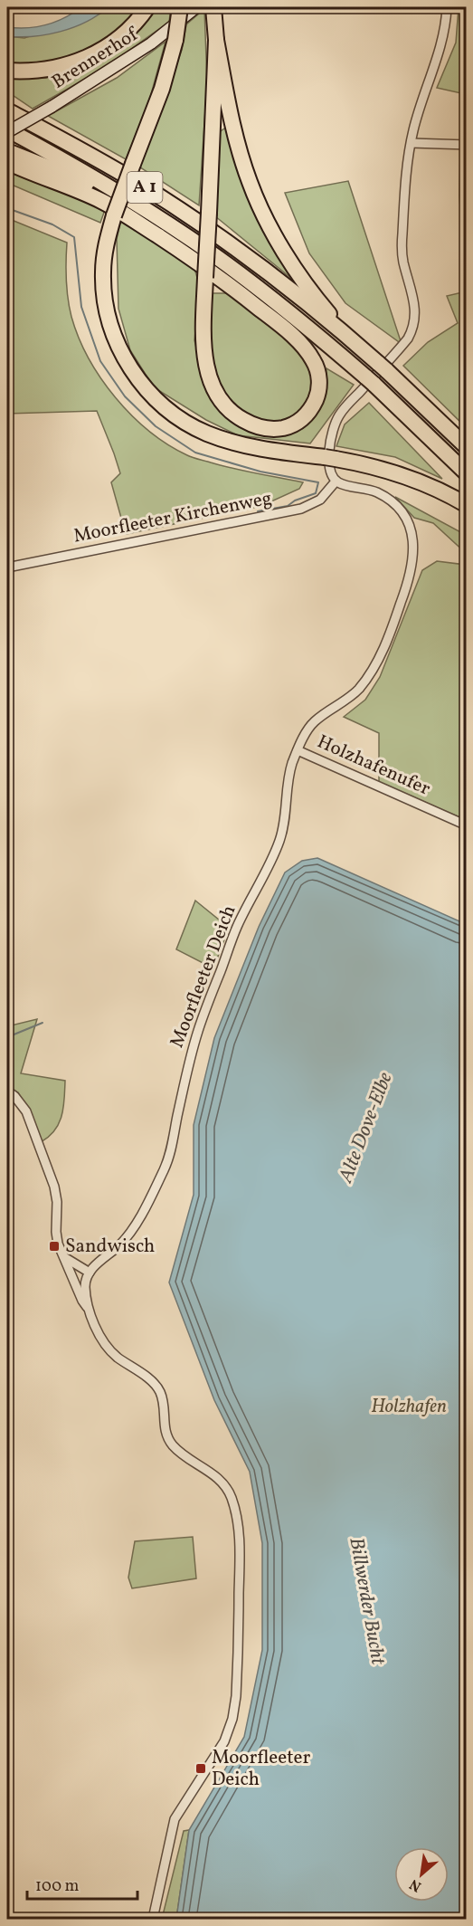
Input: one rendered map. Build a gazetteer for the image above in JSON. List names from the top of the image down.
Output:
{
  "streets": {
    "highway": ["A 1"],
    "street": [
      "Brennerhof",
      "Moorfleeter Kirchenweg",
      "Holzhafenufer",
      "Moorfleeter Deich"
    ]
  },
  "crossings": [
    ["Brennerhof", "A 1"],
    ["Moorfleeter Kirchenweg", "Moorfleeter Deich"],
    ["Holzhafenufer", "Moorfleeter Deich"]
  ],
  "water": ["Alte Dove-Elbe", "Billwerder Bucht"],
  "parks": ["Holzhafen"],
  "places": {
    "transit": ["Sandwisch", "Moorfleeter Deich"]
  },
  "scale_bar": "100 m",
  "north": "bottom left"
}
